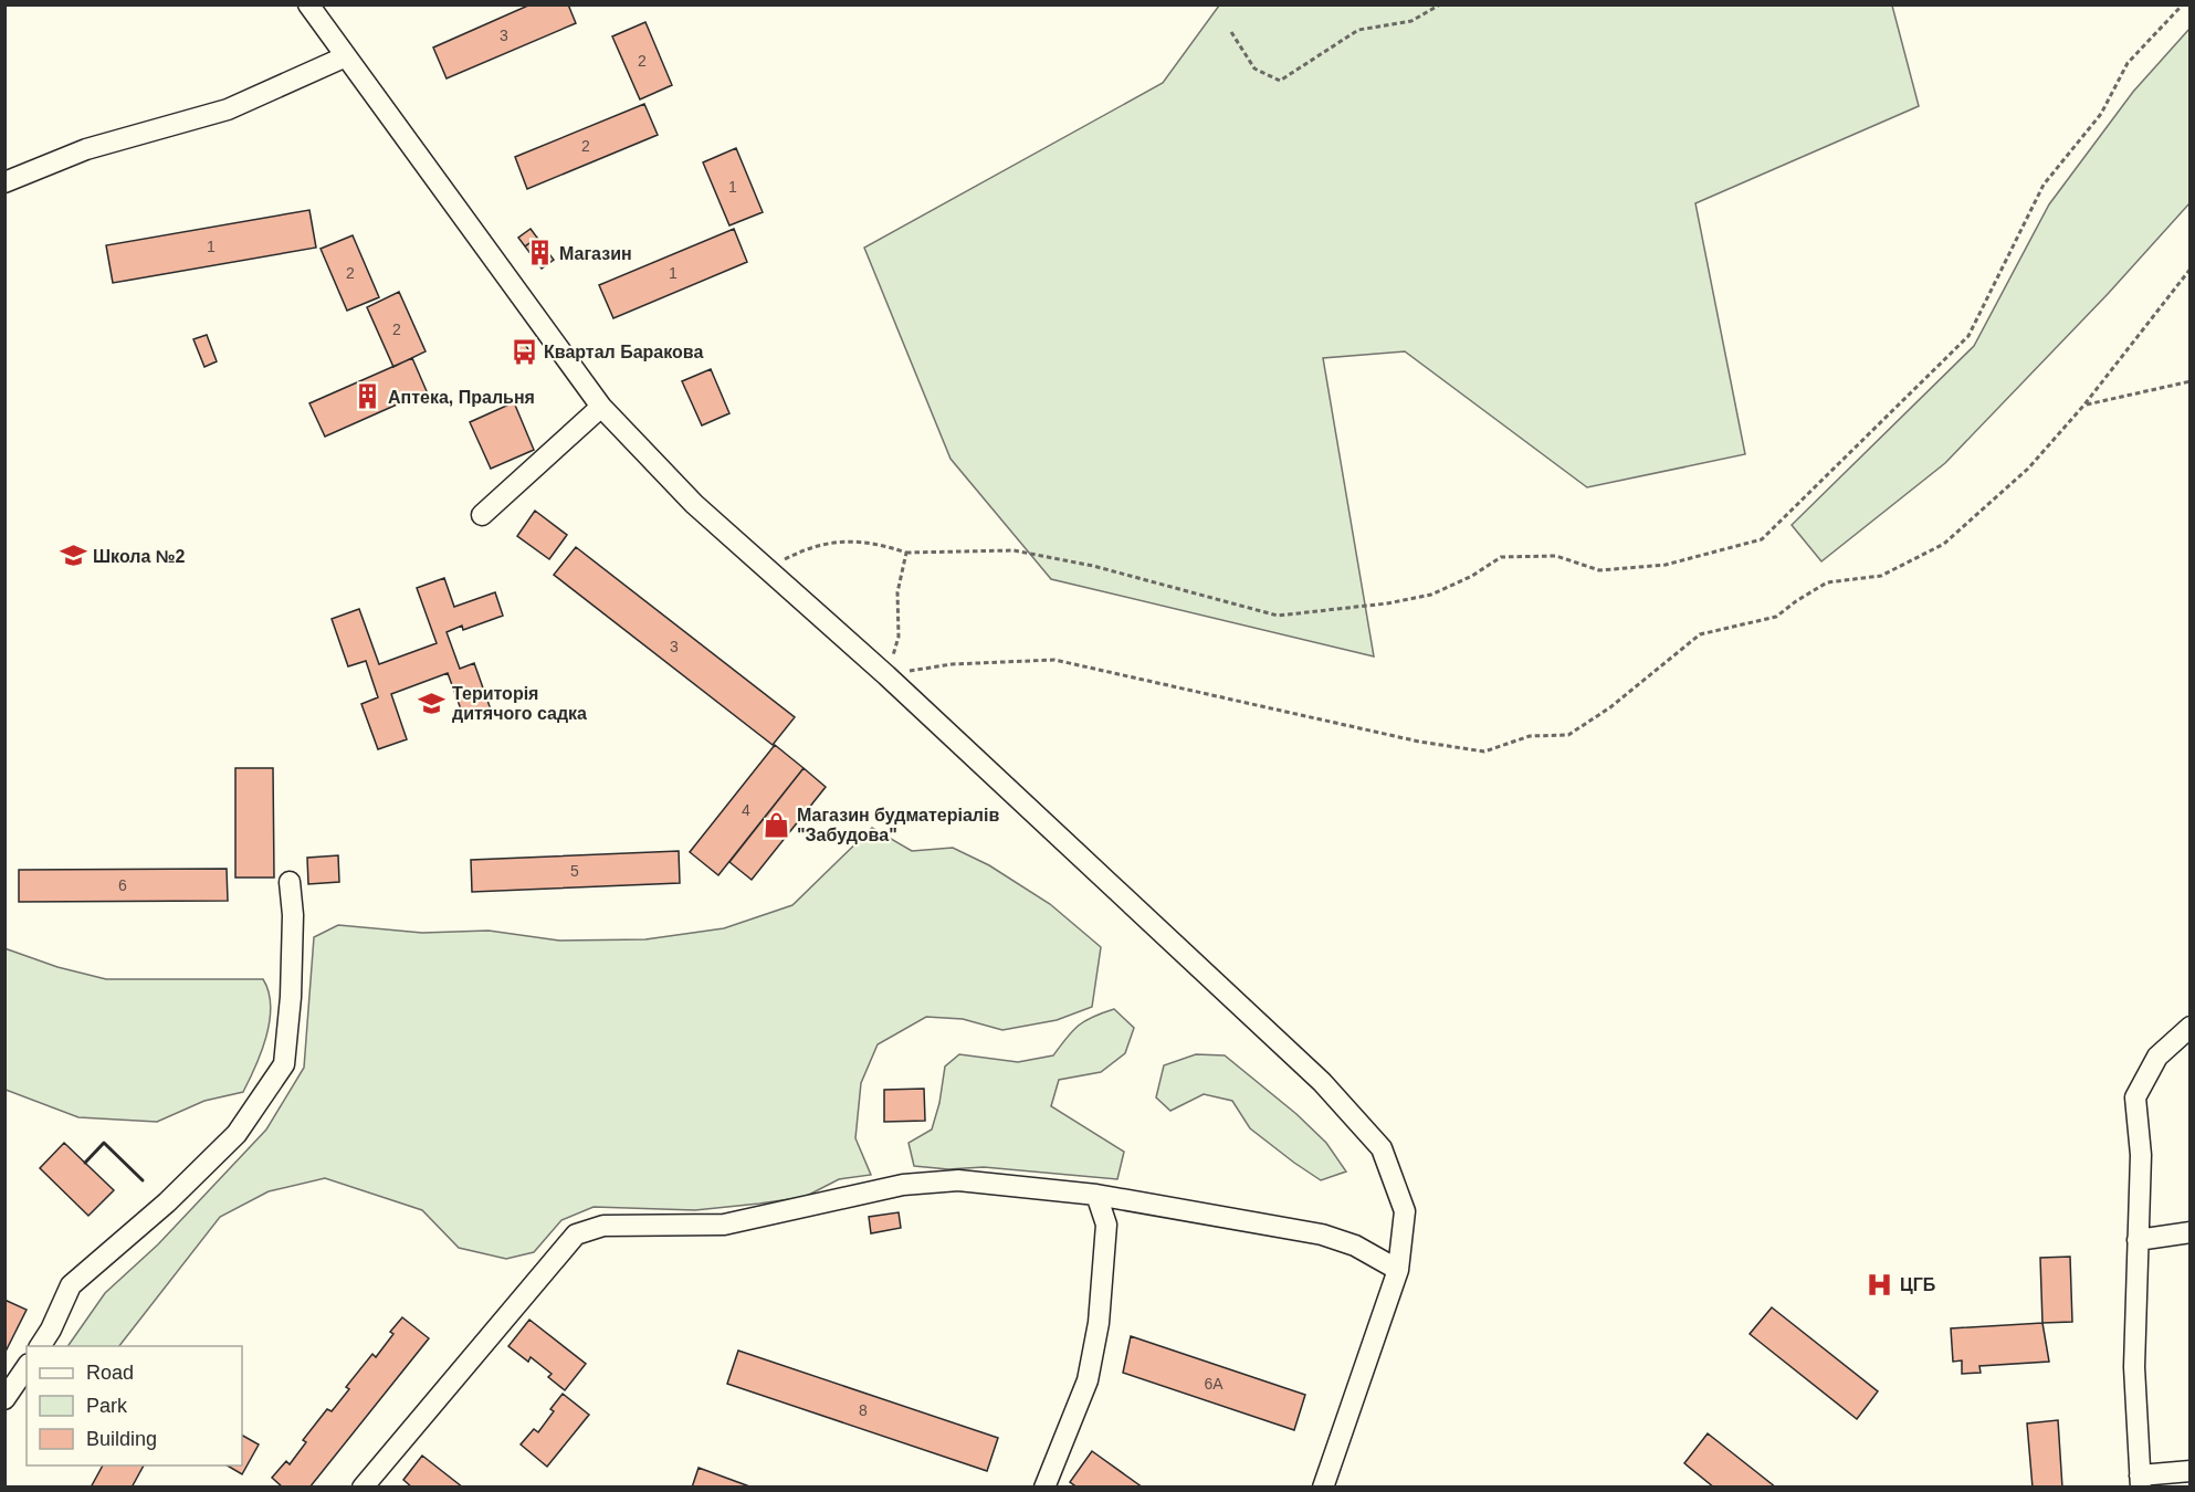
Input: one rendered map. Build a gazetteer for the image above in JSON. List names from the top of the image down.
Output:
{
  "places": {
    "building": ["Магазин", "Аптека, Пральня"],
    "bus stop": ["Квартал Баракова"],
    "school or university": ["Школа №2", "Територія дитячого садка"],
    "shop": ["Магазин будматеріалів \"Забудова\""],
    "hospital": ["ЦГБ"]
  },
  "house_numbers": [
    "3",
    "2",
    "2",
    "1",
    "1",
    "2",
    "1",
    "2",
    "3",
    "4",
    "5",
    "6",
    "6А",
    "8"
  ],
  "legend": ["Road", "Park", "Building"]
}
